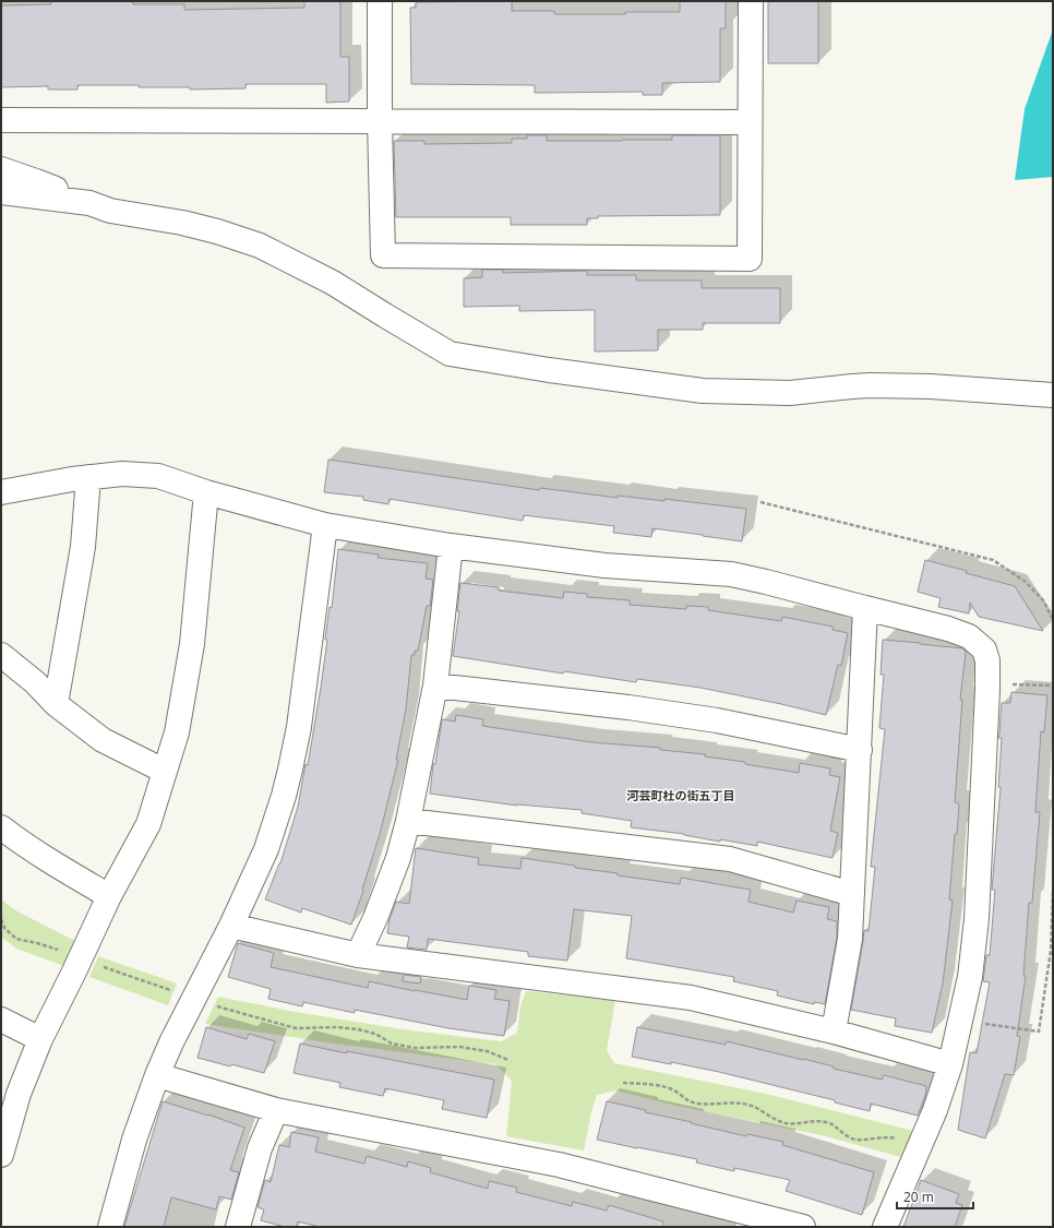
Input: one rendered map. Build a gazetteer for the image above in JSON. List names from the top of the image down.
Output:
{
  "districts": ["河芸町杜の街五丁目"],
  "scale_bar": "20 m"
}
